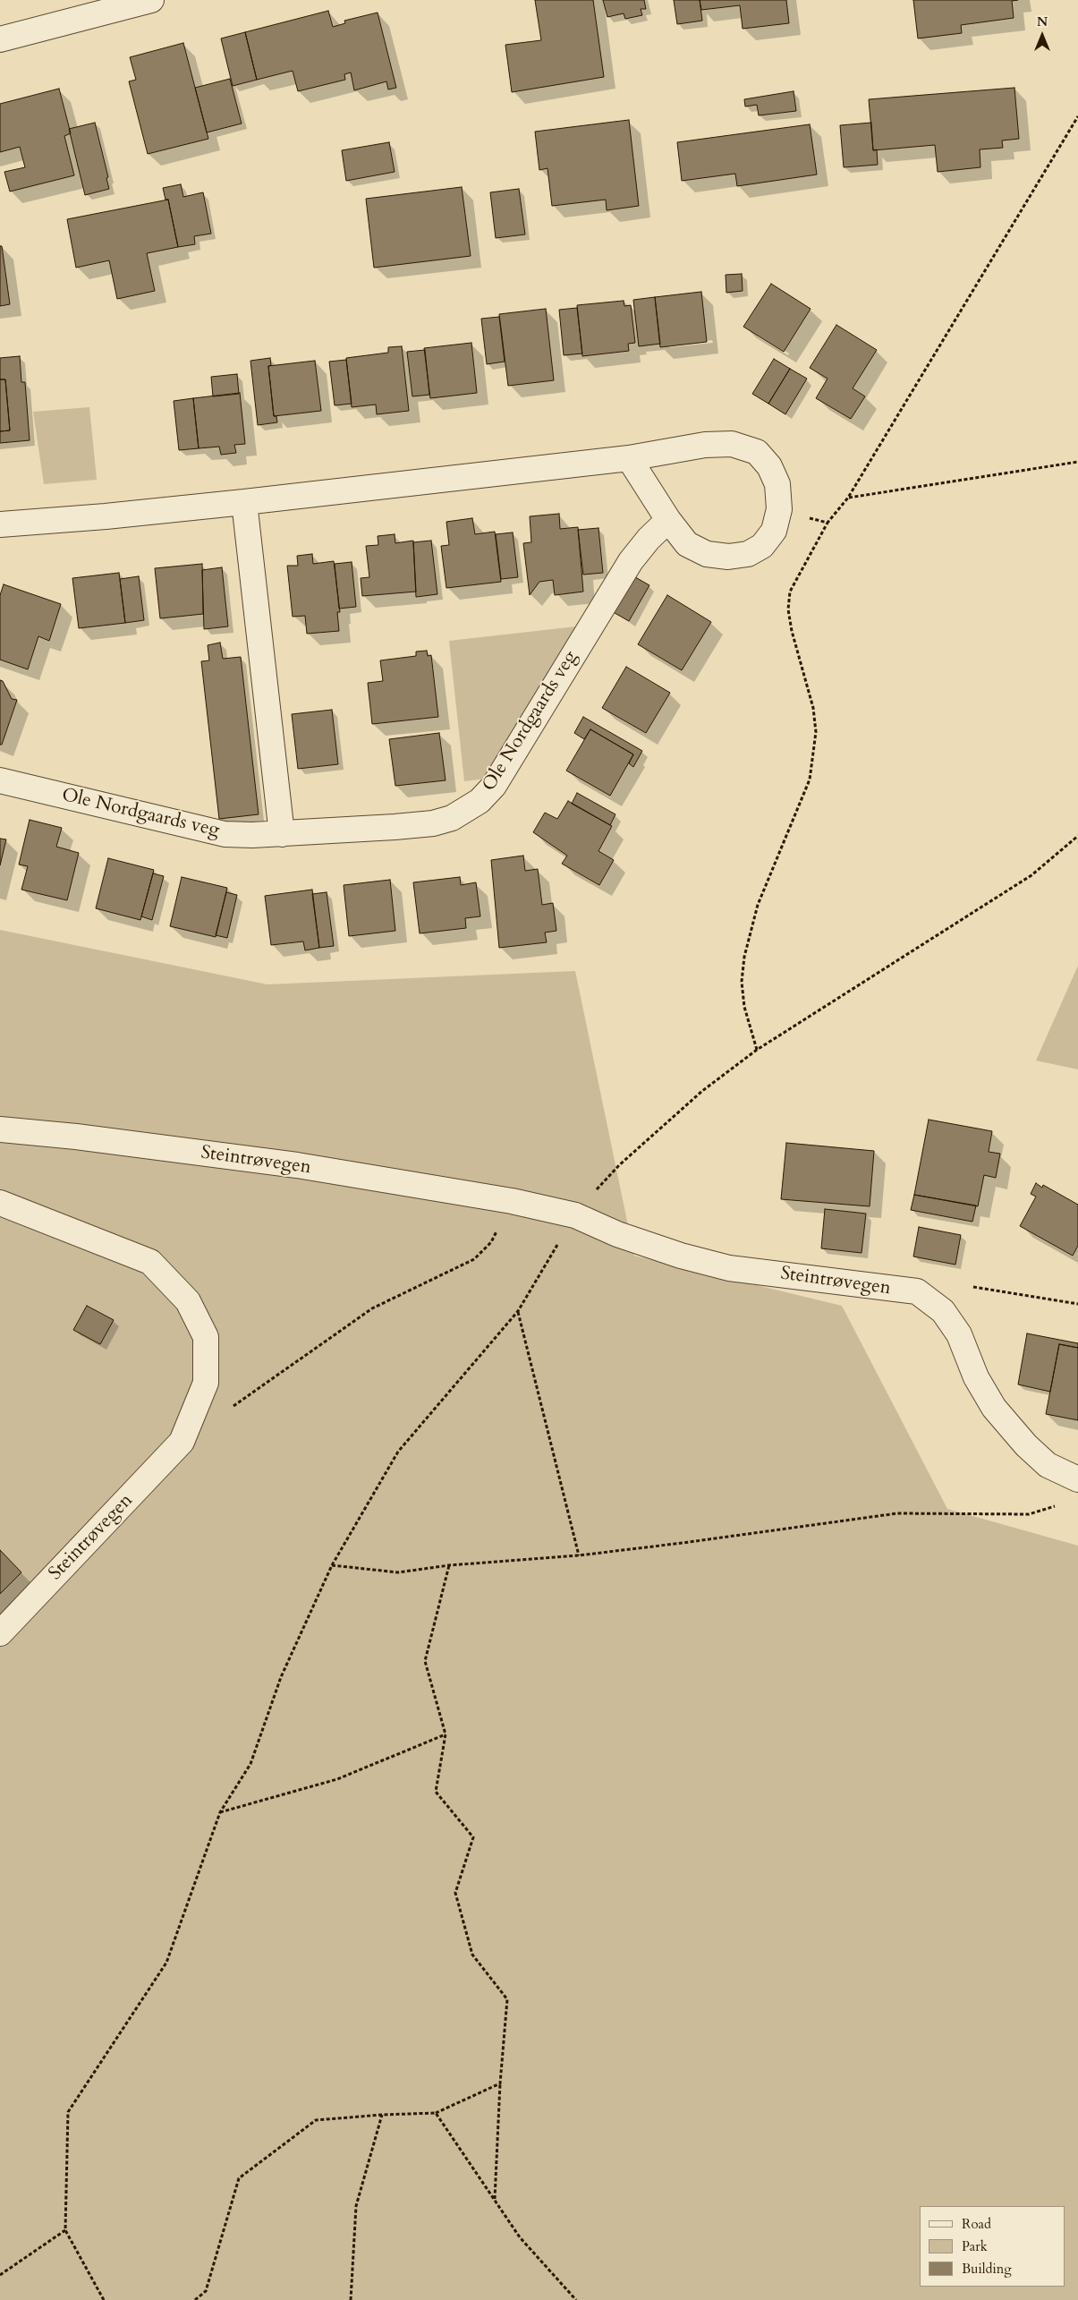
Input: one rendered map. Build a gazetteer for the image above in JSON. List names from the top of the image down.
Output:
{
  "streets": {
    "street": ["Ole Nordgaards veg", "Steintrøvegen"]
  },
  "legend": ["Road", "Park", "Building"],
  "north": "top"
}
